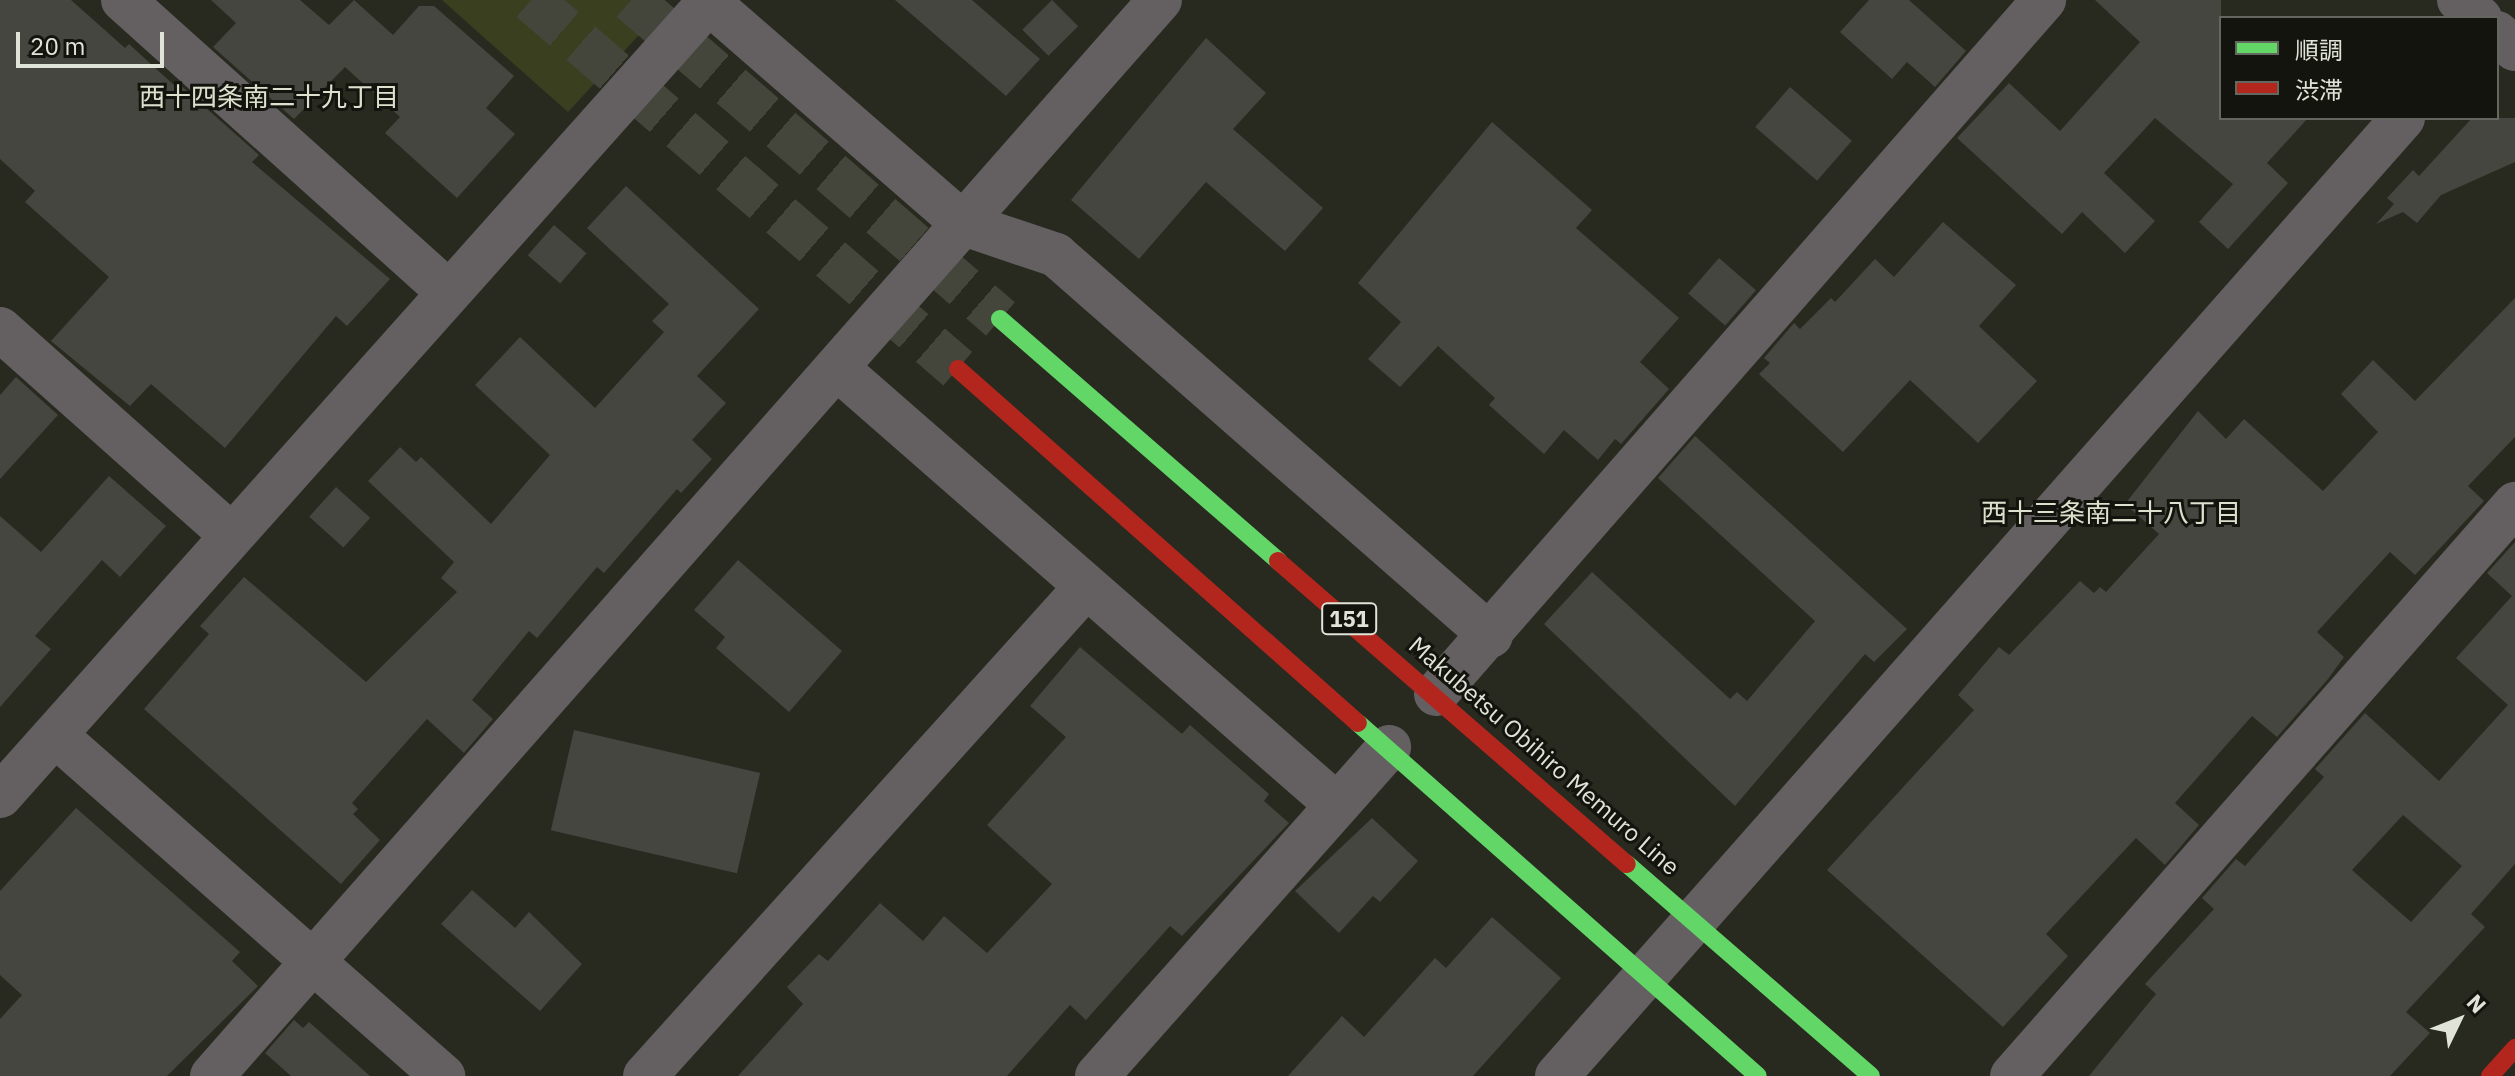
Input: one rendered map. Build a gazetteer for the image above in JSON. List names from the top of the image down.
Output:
{
  "streets": {
    "main road": ["151", "Makubetsu Obihiro Memuro Line"]
  },
  "districts": ["西十四条南二十九丁目", "西十三条南二十八丁目"],
  "legend": ["順調", "渋滞"],
  "scale_bar": "20 m",
  "north": "top right"
}
